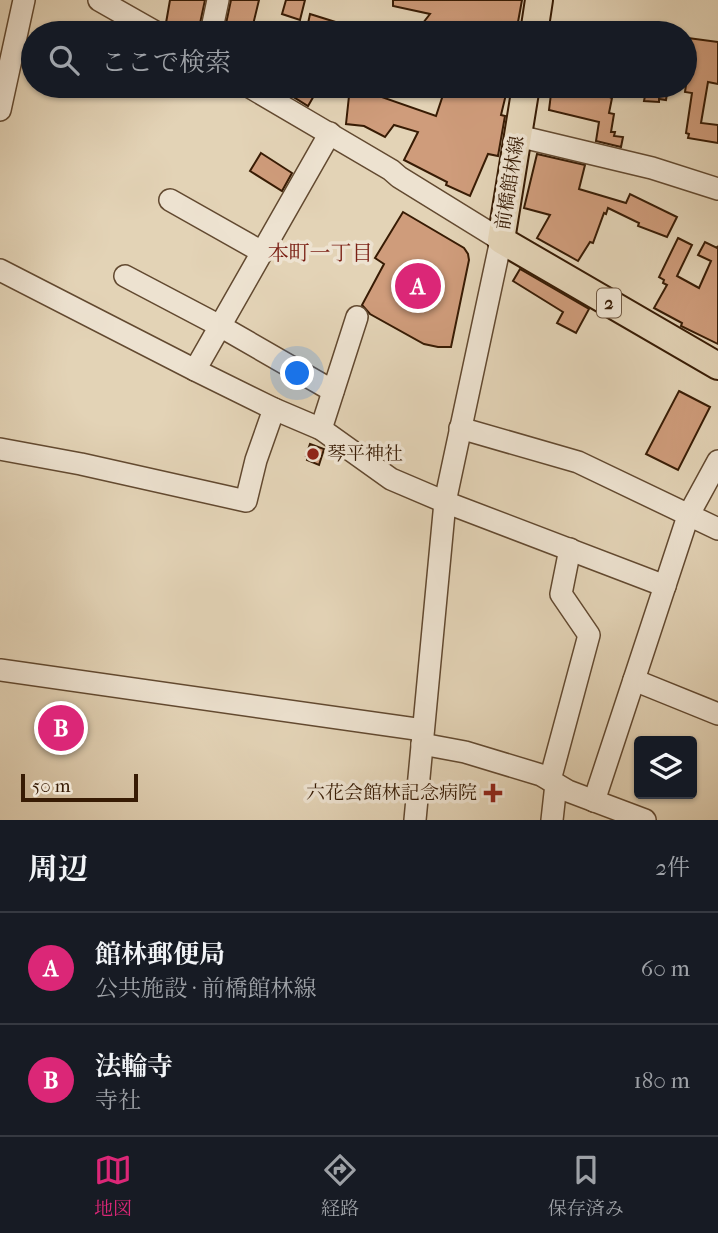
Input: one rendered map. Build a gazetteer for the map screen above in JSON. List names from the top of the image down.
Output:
{
  "streets": {
    "main road": ["前橋館林線", "2"]
  },
  "districts": ["本町一丁目"],
  "places": {
    "other": ["琴平神社"],
    "health": ["六花会館林記念病院"]
  },
  "scale_bar": "50 m",
  "page": {
    "search": "ここで検索",
    "pins": ["A", "B"],
    "scale": "50 m",
    "heading": ["周辺", "2件"],
    "list": [
      {
        "mark": "A",
        "name": "館林郵便局",
        "note": "公共施設 · 前橋館林線",
        "value": "60 m"
      },
      {
        "mark": "B",
        "name": "法輪寺",
        "note": "寺社",
        "value": "180 m"
      }
    ],
    "nav": ["地図", "経路", "保存済み"]
  }
}
